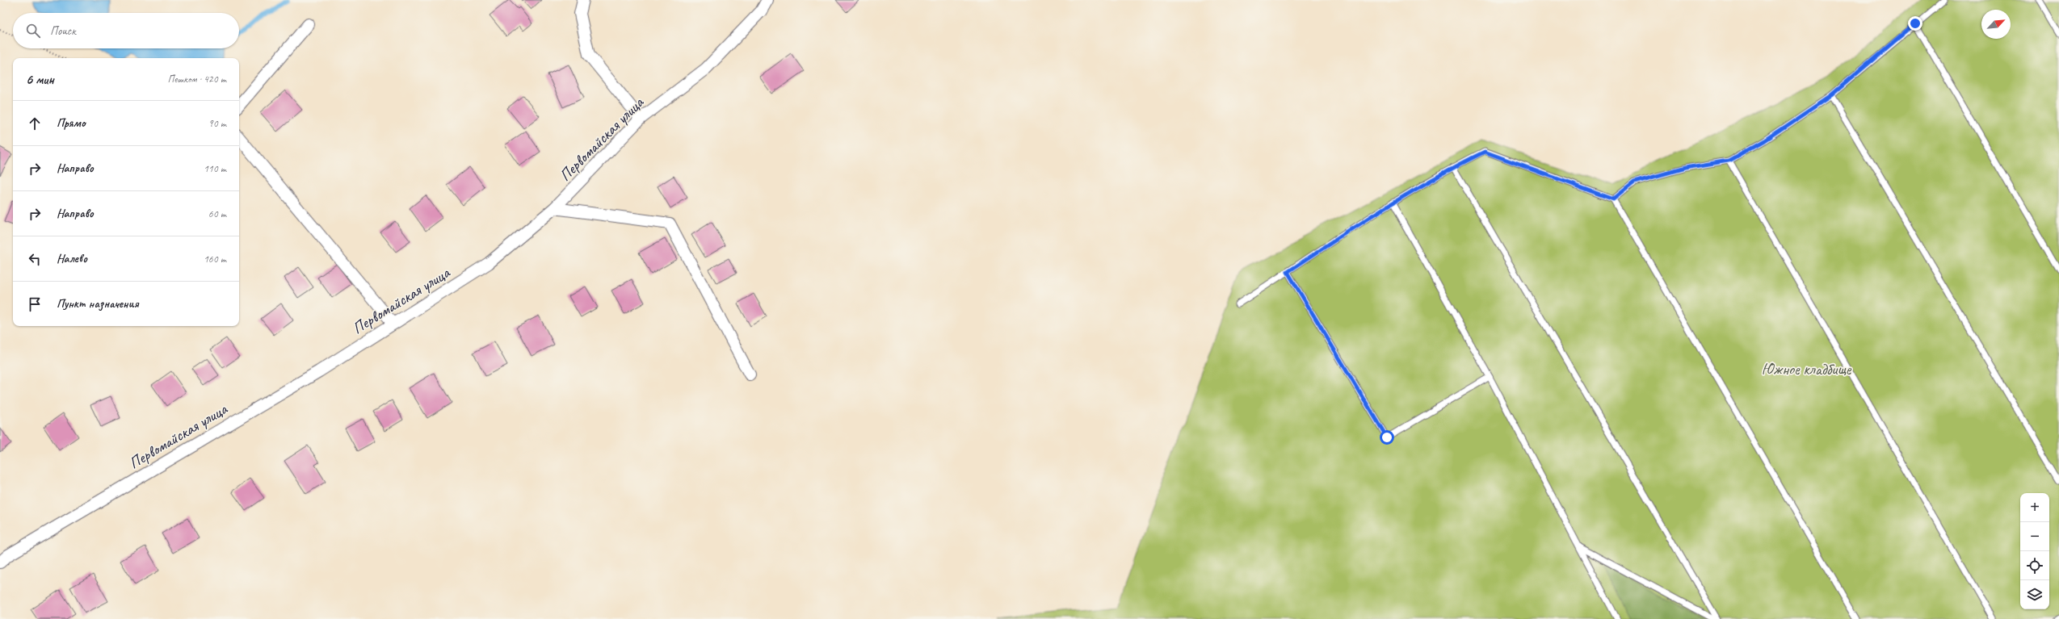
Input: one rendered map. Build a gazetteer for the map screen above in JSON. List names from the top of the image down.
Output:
{
  "streets": {
    "street": ["Первомайская улица"]
  },
  "parks": ["Южное кладбище"],
  "north": "top right",
  "page": {
    "search": "Поиск",
    "heading": ["6 мин", "Пешком · 420 m"],
    "list": [
      ["Прямо", "90 m"],
      ["Направо", "110 m"],
      ["Направо", "60 m"],
      ["Налево", "160 m"],
      "Пункт назначения"
    ],
    "map_buttons": ["+", "−"]
  }
}
